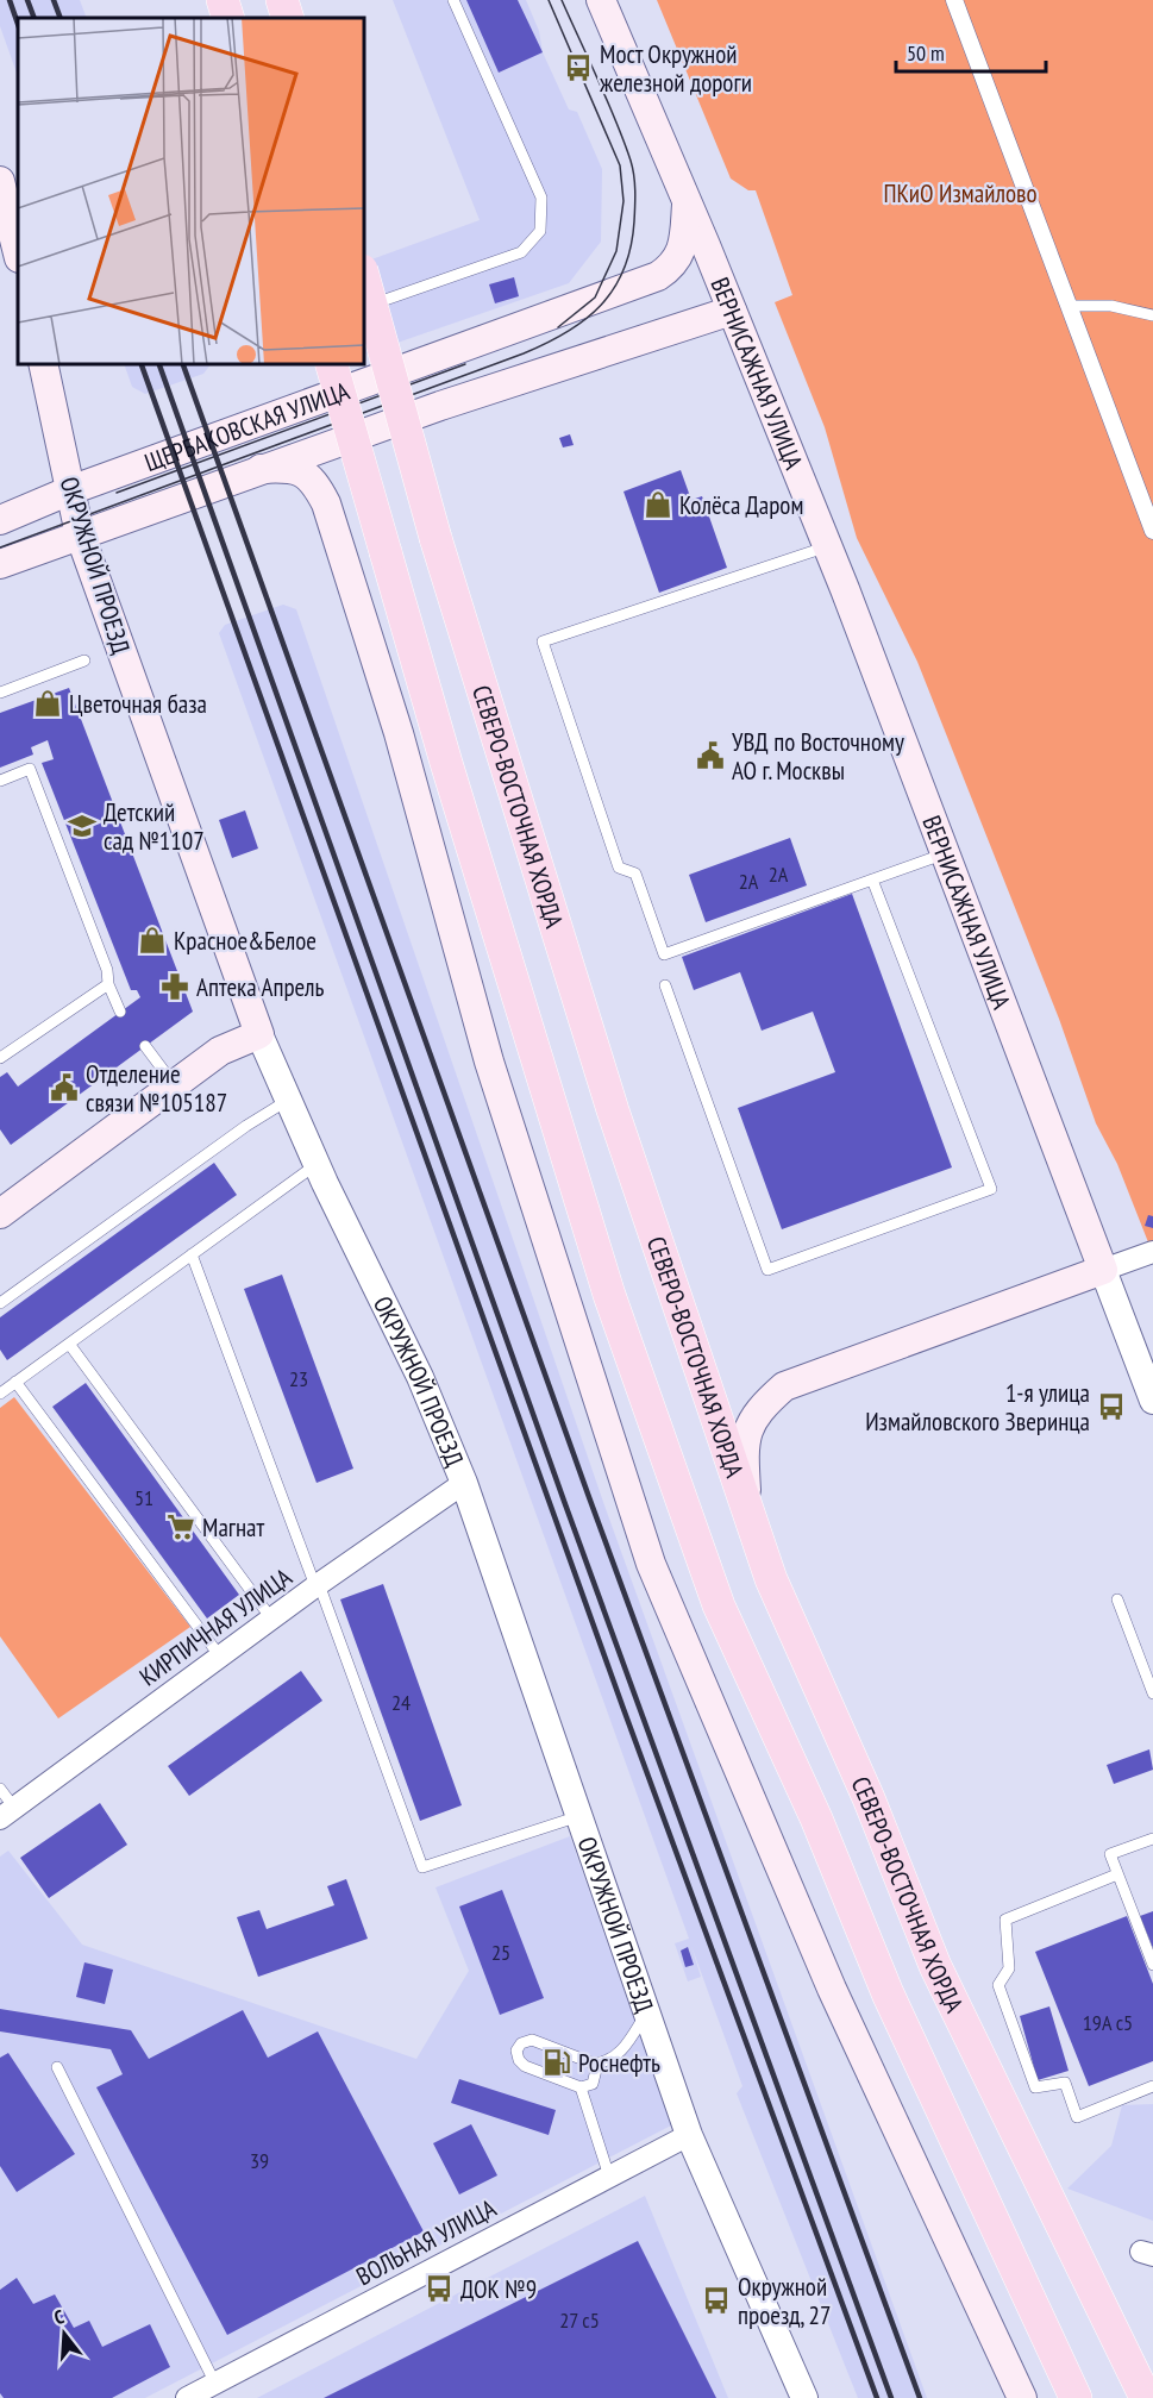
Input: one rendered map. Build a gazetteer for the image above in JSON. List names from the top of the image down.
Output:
{
  "streets": {
    "main road": [
      "ВЕРНИСАЖНАЯ УЛИЦА",
      "ЩЕРБАКОВСКАЯ УЛИЦА",
      "ОКРУЖНОЙ ПРОЕЗД",
      "СЕВЕРО-ВОСТОЧНАЯ ХОРДА"
    ],
    "street": ["КИРПИЧНАЯ УЛИЦА", "ВОЛЬНАЯ УЛИЦА"]
  },
  "crossings": [
    ["ВЕРНИСАЖНАЯ УЛИЦА", "ЩЕРБАКОВСКАЯ УЛИЦА"],
    ["ЩЕРБАКОВСКАЯ УЛИЦА", "ОКРУЖНОЙ ПРОЕЗД"],
    ["ОКРУЖНОЙ ПРОЕЗД", "КИРПИЧНАЯ УЛИЦА"],
    ["ОКРУЖНОЙ ПРОЕЗД", "ВОЛЬНАЯ УЛИЦА"]
  ],
  "parks": ["ПКиО Измайлово"],
  "places": {
    "bus stop": [
      "Мост Окружной железной дороги",
      "1-я улица Измайловского Зверинца",
      "ДОК №9",
      "Окружной проезд, 27"
    ],
    "shop": ["Колёса Даром", "Цветочная база", "Красное&Белое"],
    "public building": ["УВД по Восточному АО г. Москвы", "Отделение связи №105187"],
    "school or university": ["Детский сад №1107"],
    "pharmacy": ["Аптека Апрель"],
    "supermarket": ["Магнат"],
    "fuel station": ["Роснефть"]
  },
  "house_numbers": [
    "2А",
    "2А",
    "23",
    "51",
    "24",
    "25",
    "19А с5",
    "39",
    "27 с5"
  ],
  "scale_bar": "50 m",
  "north": "top"
}
